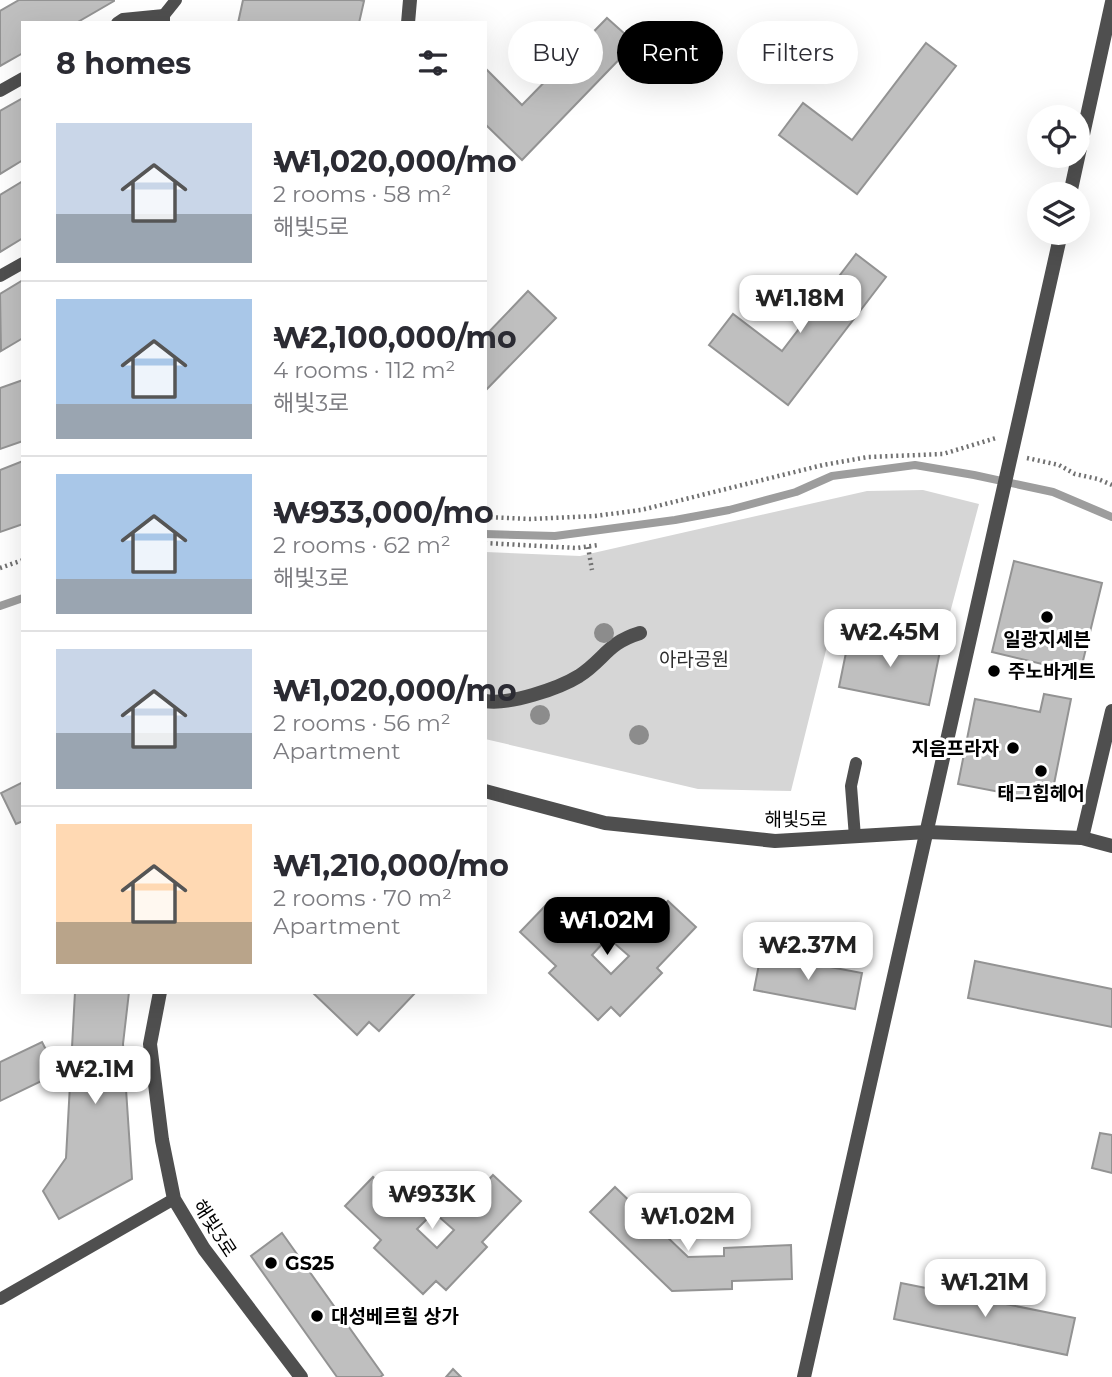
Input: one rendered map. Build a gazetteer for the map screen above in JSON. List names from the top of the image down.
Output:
{
  "streets": {
    "street": ["해빛5로", "해빛3로"]
  },
  "parks": ["아라공원"],
  "places": [
    "일광지세븐",
    "주노바게트",
    "지음프라자",
    "태그힙헤어",
    "GS25",
    "대성베르힐 상가"
  ],
  "page": {
    "chip": ["Buy", "Rent", "Filters"],
    "heading": "8 homes",
    "list": [
      {
        "name": "₩1,020,000/mo",
        "note": "2 rooms · 58 m² · 해빛5로"
      },
      {
        "name": "₩2,100,000/mo",
        "note": "4 rooms · 112 m² · 해빛3로"
      },
      {
        "name": "₩933,000/mo",
        "note": "2 rooms · 62 m² · 해빛3로"
      },
      {
        "name": "₩1,020,000/mo",
        "note": "2 rooms · 56 m² · Apartment"
      },
      {
        "name": "₩1,210,000/mo",
        "note": "2 rooms · 70 m² · Apartment"
      }
    ],
    "price": [
      "₩1.18M",
      "₩2.45M",
      "₩1.02M",
      "₩2.37M",
      "₩2.1M",
      "₩933K",
      "₩1.02M",
      "₩1.21M"
    ]
  }
}
